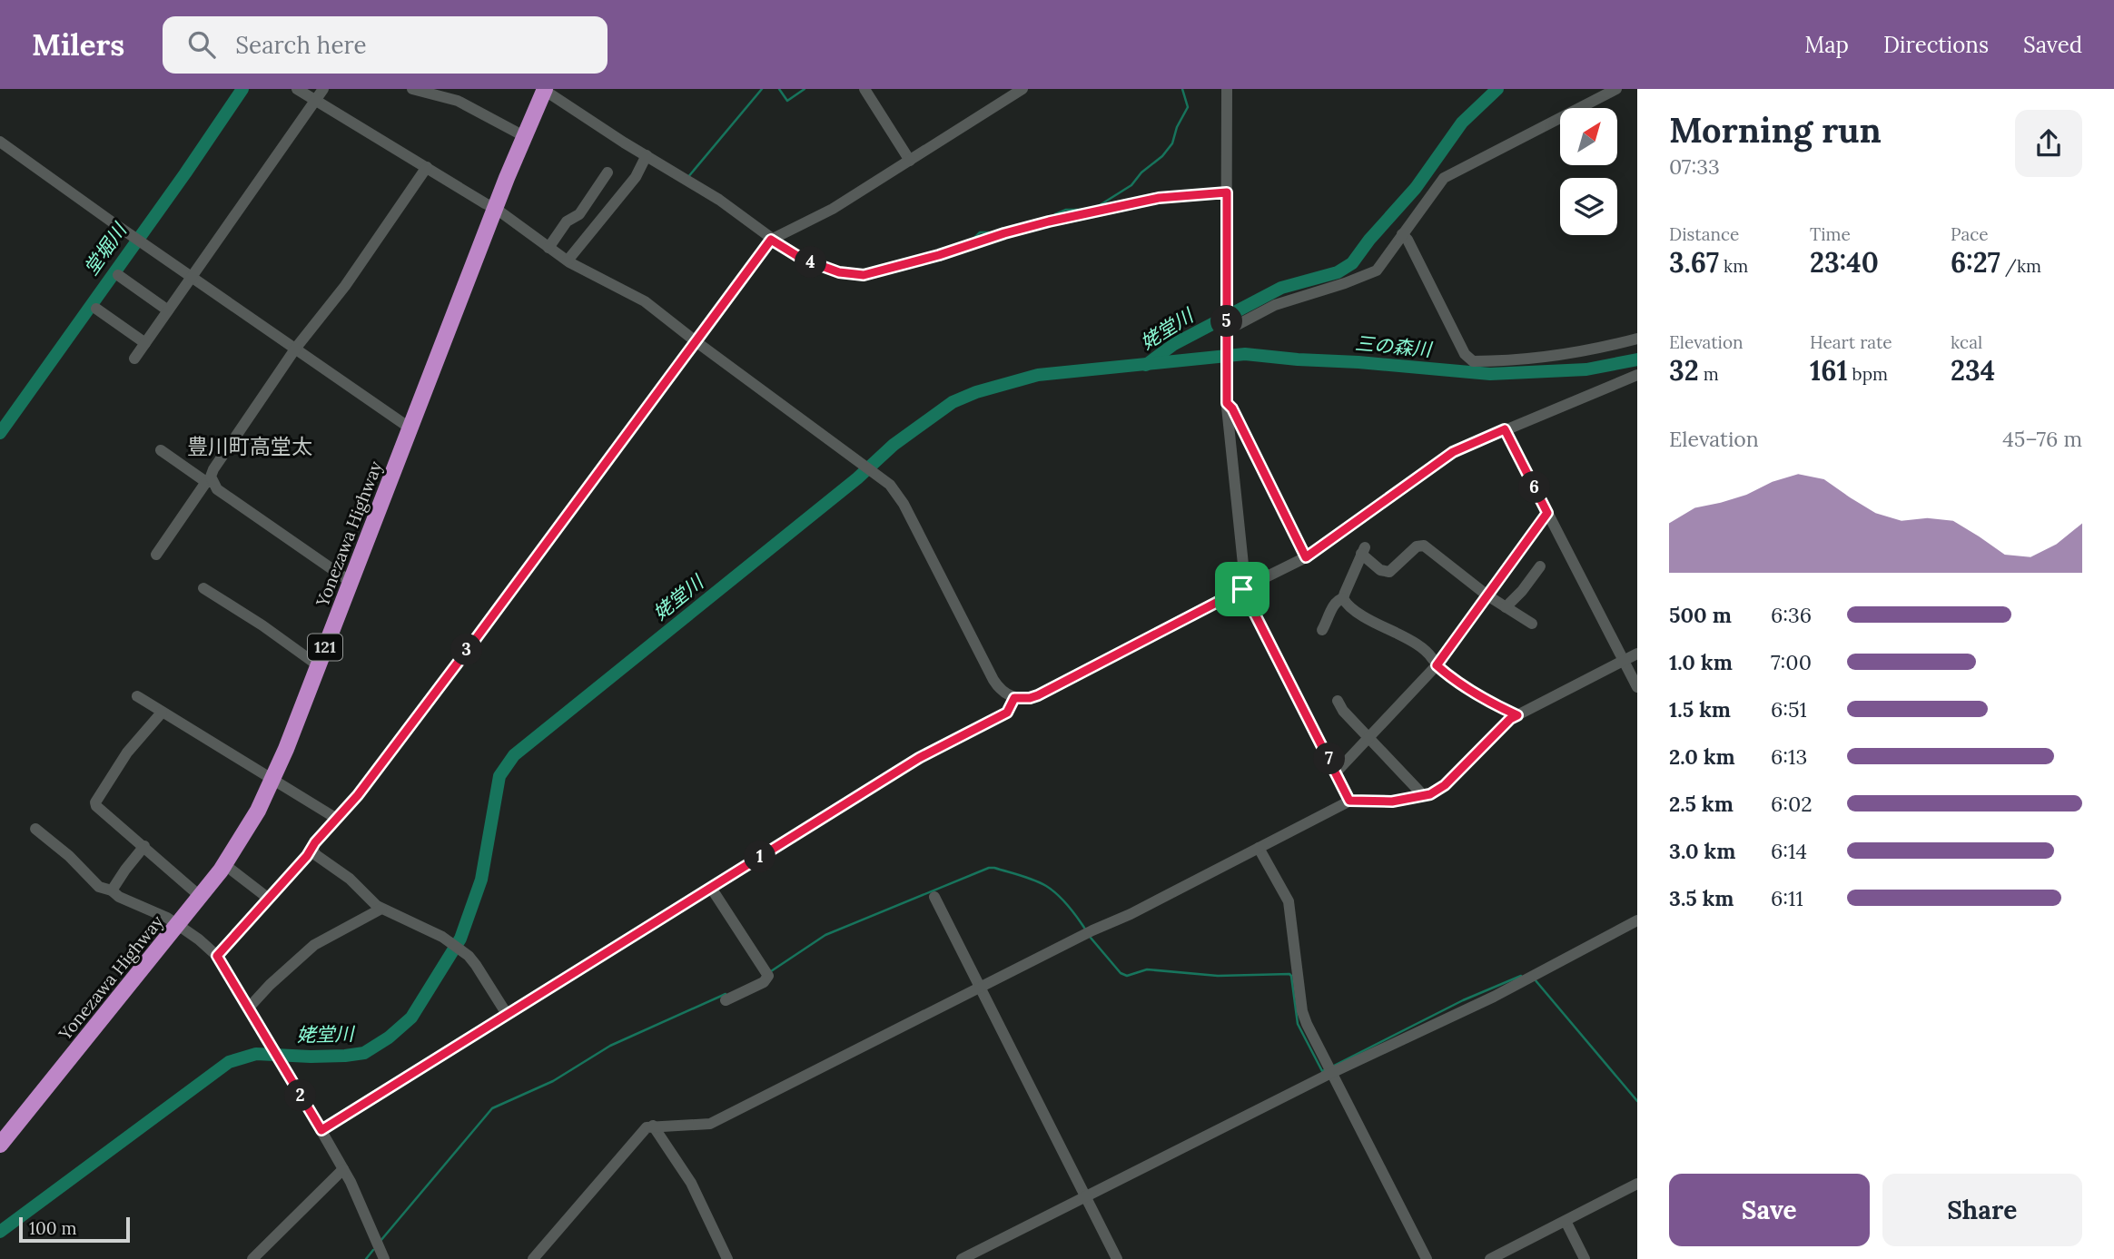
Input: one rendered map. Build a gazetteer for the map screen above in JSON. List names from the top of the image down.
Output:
{
  "streets": {
    "highway": ["Yonezawa Highway", "121"]
  },
  "districts": ["豊川町高堂太"],
  "water": ["堂堀川", "姥堂川", "三の森川"],
  "scale_bar": "100 m",
  "north": "top right",
  "page": {
    "header": "Milers",
    "search": "Search here",
    "nav": ["Map", "Directions", "Saved"],
    "heading": ["Morning run", "07:33"],
    "stats": [
      ["Distance", "3.67 km"],
      ["Time", "23:40"],
      ["Pace", "6:27 /km"],
      ["Elevation", "32 m"],
      ["Heart rate", "161 bpm"],
      ["kcal", "234"]
    ],
    "pins": [
      "4",
      "5",
      "6",
      "3",
      "7",
      "1",
      "2"
    ],
    "chart": ["Elevation", "45–76 m"],
    "list": [
      {
        "name": "500 m",
        "note": "6:36"
      },
      {
        "name": "1.0 km",
        "note": "7:00"
      },
      {
        "name": "1.5 km",
        "note": "6:51"
      },
      {
        "name": "2.0 km",
        "note": "6:13"
      },
      {
        "name": "2.5 km",
        "note": "6:02"
      },
      {
        "name": "3.0 km",
        "note": "6:14"
      },
      {
        "name": "3.5 km",
        "note": "6:11"
      }
    ],
    "buttons": ["Save", "Share"],
    "scale": "100 m"
  }
}
